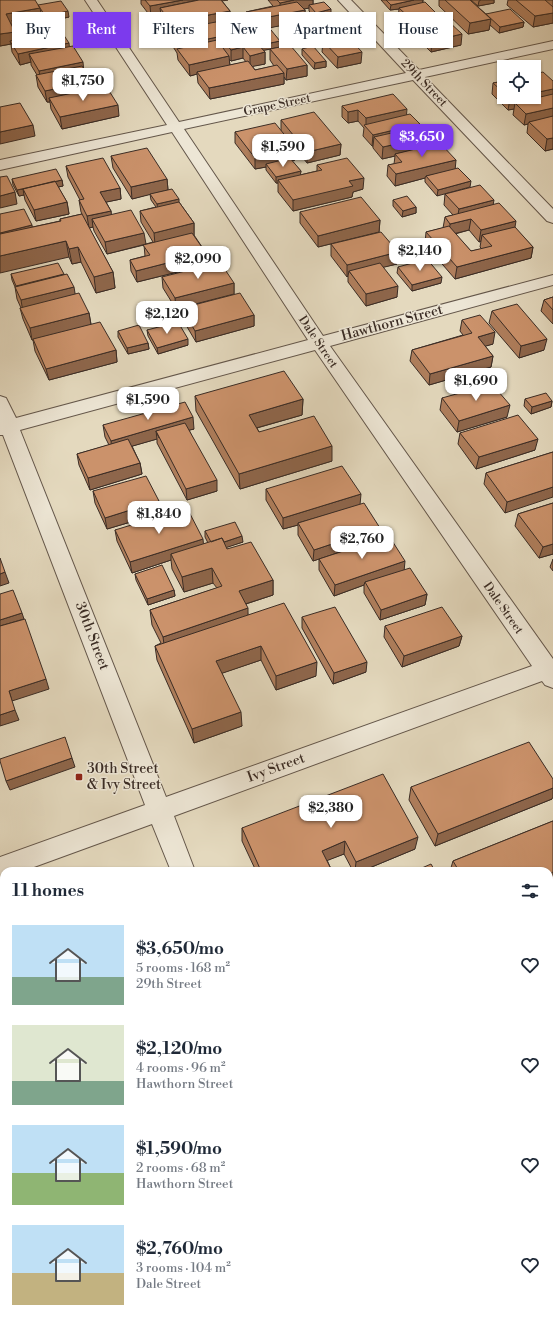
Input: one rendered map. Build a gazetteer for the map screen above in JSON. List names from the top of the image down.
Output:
{
  "streets": {
    "street": [
      "29th Street",
      "Grape Street",
      "Hawthorn Street",
      "Dale Street",
      "30th Street",
      "Ivy Street"
    ]
  },
  "crossings": [
    ["29th Street", "Grape Street"],
    ["Grape Street", "Dale Street"],
    ["Hawthorn Street", "Dale Street"],
    ["Hawthorn Street", "30th Street"],
    ["Dale Street", "Ivy Street"],
    ["30th Street", "Ivy Street"]
  ],
  "places": {
    "transit": ["30th Street & Ivy Street"]
  },
  "page": {
    "chip": [
      "Buy",
      "Rent",
      "Filters",
      "New",
      "Apartment",
      "House"
    ],
    "price": [
      "$1,750",
      "$3,650",
      "$1,590",
      "$2,140",
      "$2,090",
      "$2,120",
      "$1,690",
      "$1,590",
      "$1,840",
      "$2,760",
      "$2,380"
    ],
    "heading": "11 homes",
    "list": [
      {
        "name": "$3,650/mo",
        "note": "5 rooms · 168 m² · 29th Street"
      },
      {
        "name": "$2,120/mo",
        "note": "4 rooms · 96 m² · Hawthorn Street"
      },
      {
        "name": "$1,590/mo",
        "note": "2 rooms · 68 m² · Hawthorn Street"
      },
      {
        "name": "$2,760/mo",
        "note": "3 rooms · 104 m² · Dale Street"
      }
    ]
  }
}
